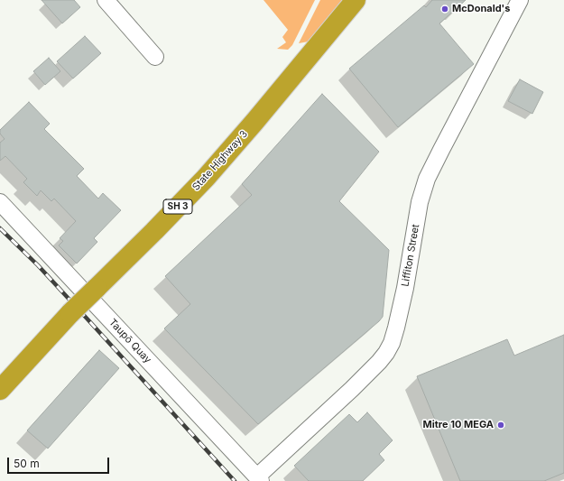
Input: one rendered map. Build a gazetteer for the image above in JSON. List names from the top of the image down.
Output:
{
  "streets": {
    "highway": ["State Highway 3", "SH 3"],
    "street": ["Liffiton Street", "Taupō Quay"]
  },
  "crossings": [
    ["Liffiton Street", "Taupō Quay"]
  ],
  "places": ["McDonald's", "Mitre 10 MEGA"],
  "scale_bar": "50 m"
}
